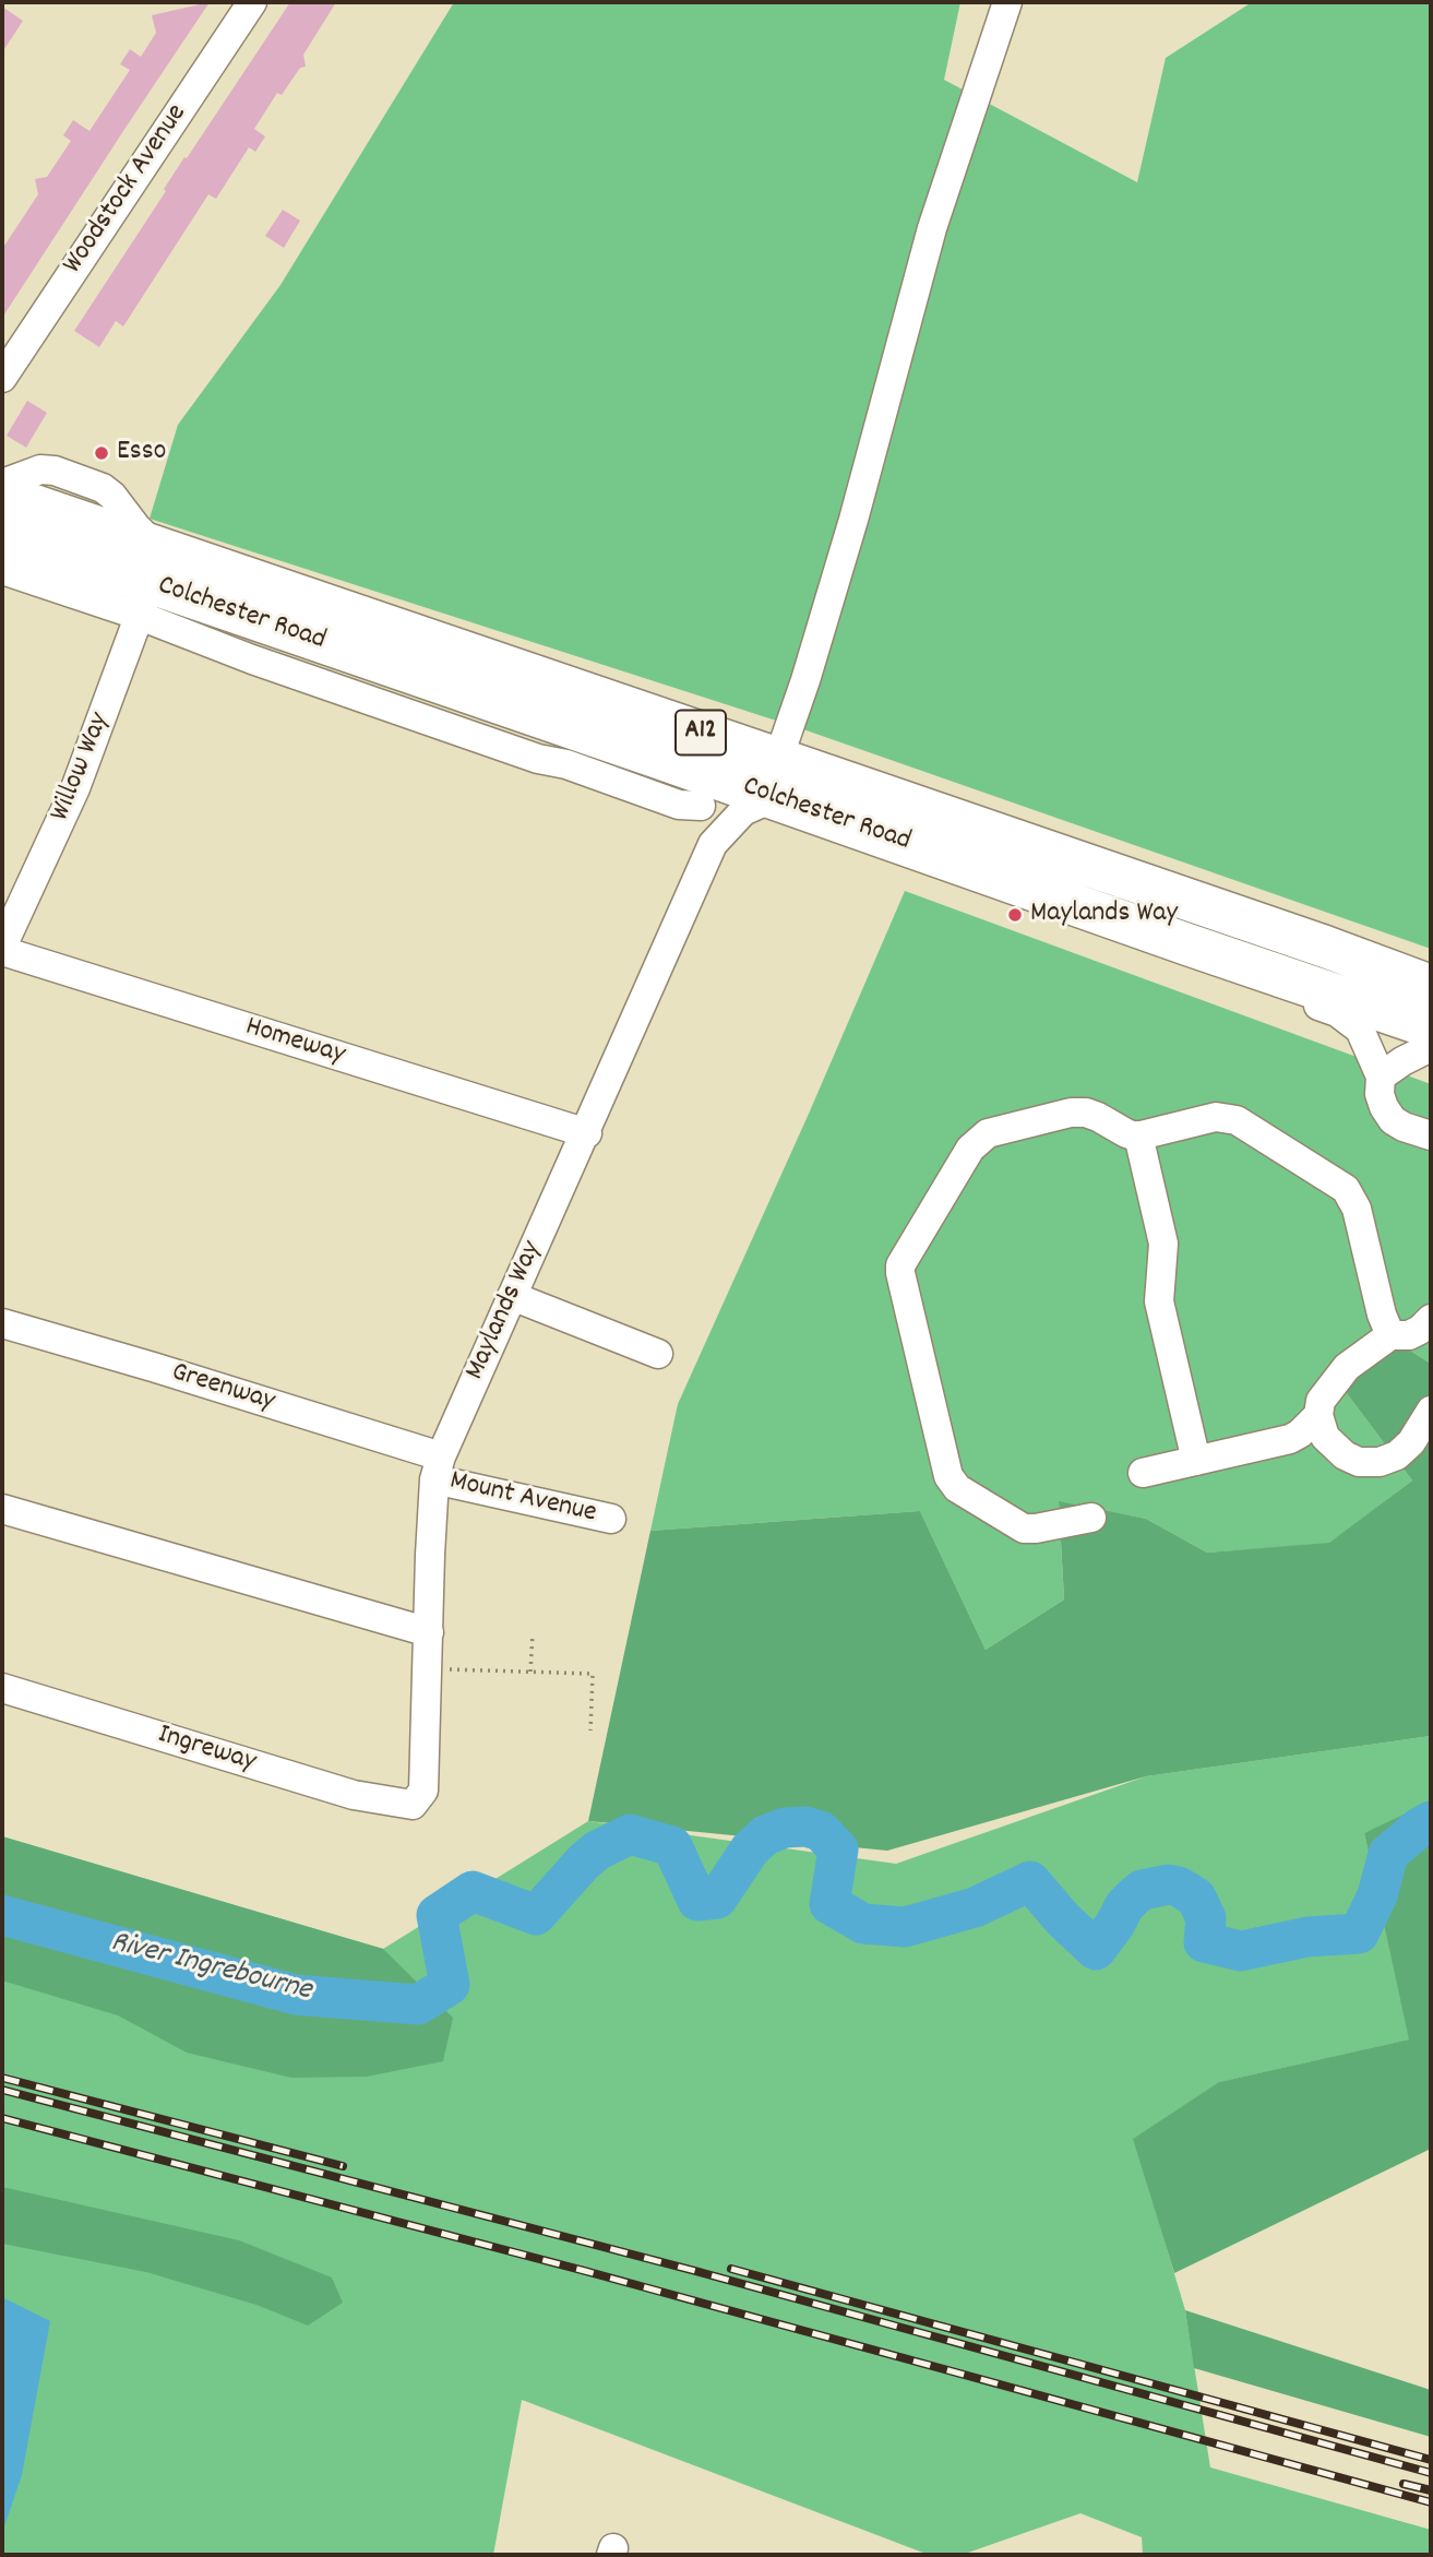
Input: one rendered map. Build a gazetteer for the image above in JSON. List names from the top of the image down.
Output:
{
  "streets": {
    "highway": ["Colchester Road", "A12"],
    "street": [
      "Woodstock Avenue",
      "Willow Way",
      "Homeway",
      "Maylands Way",
      "Greenway",
      "Mount Avenue",
      "Ingreway"
    ]
  },
  "crossings": [
    ["Colchester Road", "Willow Way"],
    ["Colchester Road", "Maylands Way"],
    ["Willow Way", "Homeway"],
    ["Homeway", "Maylands Way"],
    ["Maylands Way", "Greenway"],
    ["Maylands Way", "Mount Avenue"],
    ["Maylands Way", "Ingreway"],
    ["Greenway", "Mount Avenue"]
  ],
  "water": ["River Ingrebourne"],
  "places": ["Esso", "Maylands Way"]
}
